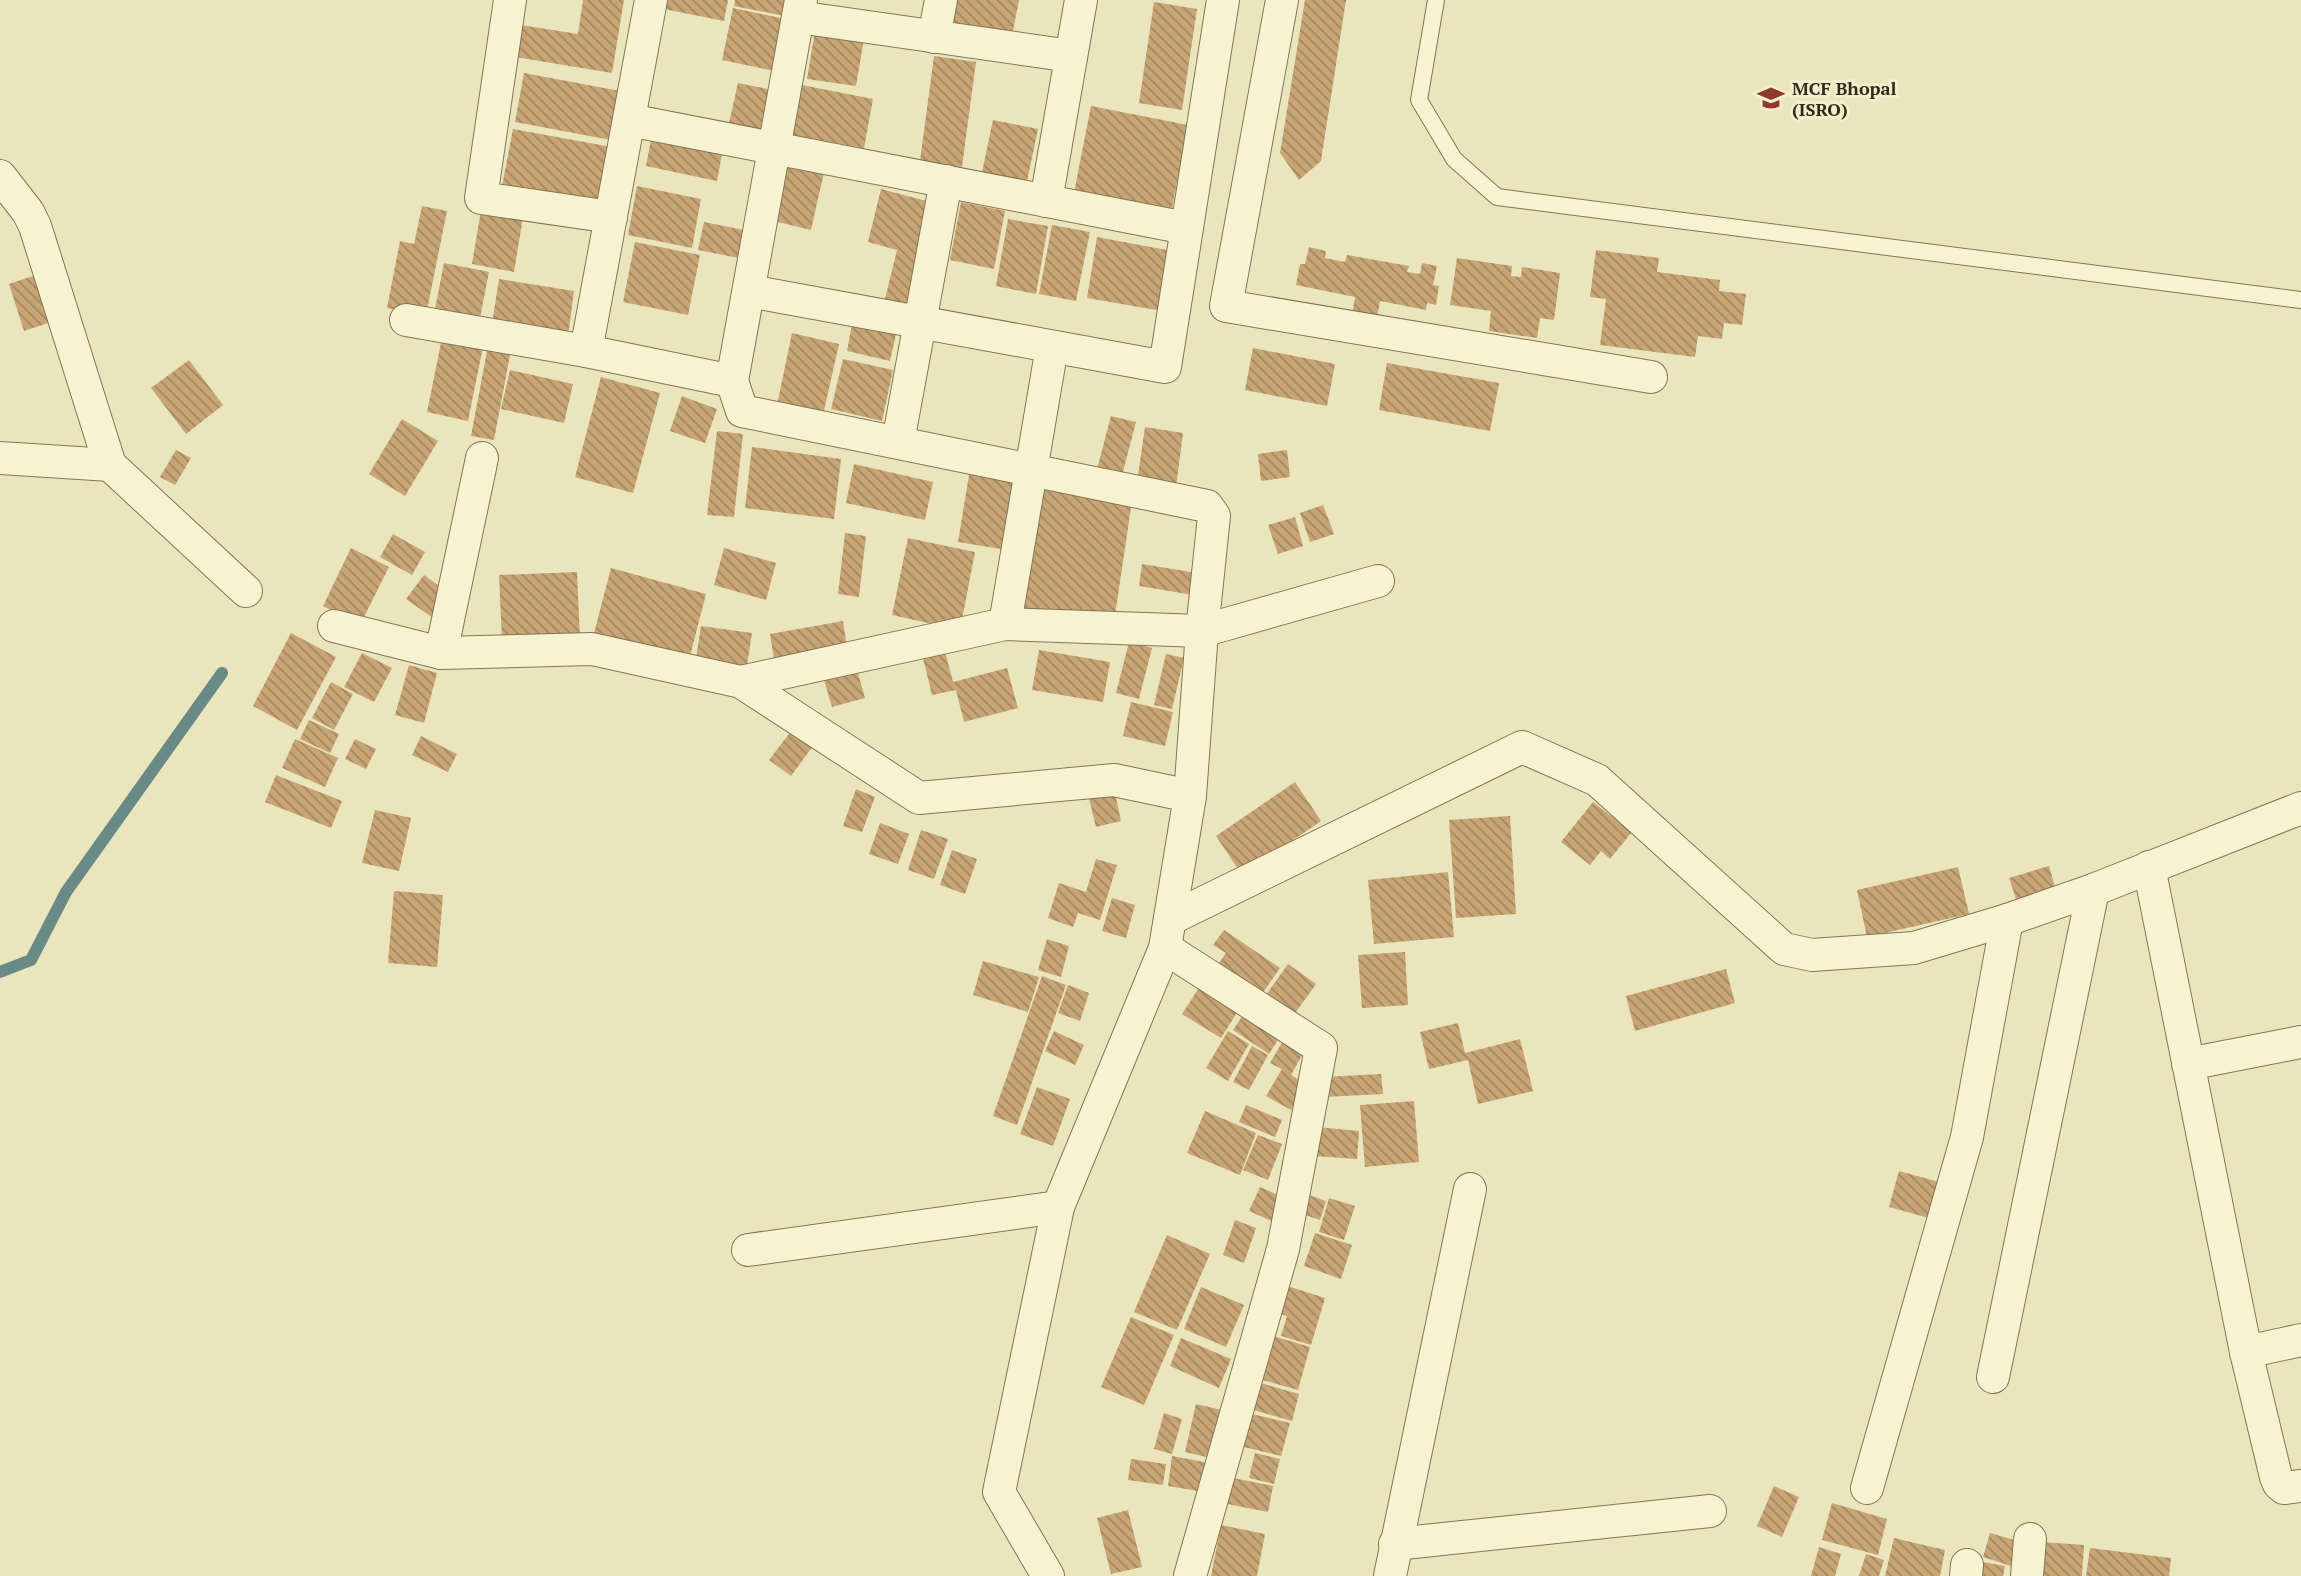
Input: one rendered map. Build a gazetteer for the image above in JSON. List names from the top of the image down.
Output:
{
  "places": {
    "school or university": ["MCF Bhopal (ISRO)"]
  }
}
